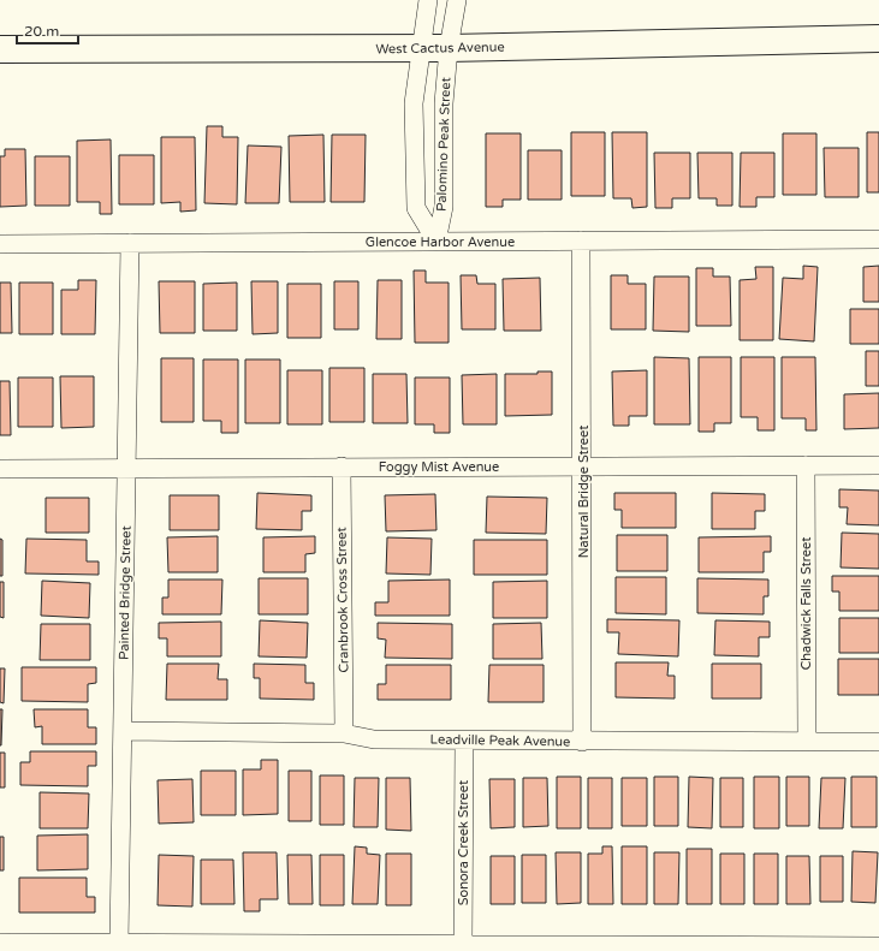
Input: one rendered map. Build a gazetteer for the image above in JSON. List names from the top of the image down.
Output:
{
  "streets": {
    "main road": ["West Cactus Avenue"],
    "street": [
      "Palomino Peak Street",
      "Glencoe Harbor Avenue",
      "Foggy Mist Avenue",
      "Natural Bridge Street",
      "Painted Bridge Street",
      "Cranbrook Cross Street",
      "Chadwick Falls Street",
      "Leadville Peak Avenue",
      "Sonora Creek Street"
    ]
  },
  "crossings": [
    ["West Cactus Avenue", "Palomino Peak Street"],
    ["Palomino Peak Street", "Glencoe Harbor Avenue"],
    ["Glencoe Harbor Avenue", "Natural Bridge Street"],
    ["Glencoe Harbor Avenue", "Painted Bridge Street"],
    ["Foggy Mist Avenue", "Natural Bridge Street"],
    ["Foggy Mist Avenue", "Painted Bridge Street"],
    ["Foggy Mist Avenue", "Cranbrook Cross Street"],
    ["Foggy Mist Avenue", "Chadwick Falls Street"],
    ["Natural Bridge Street", "Leadville Peak Avenue"],
    ["Painted Bridge Street", "Leadville Peak Avenue"],
    ["Cranbrook Cross Street", "Leadville Peak Avenue"],
    ["Chadwick Falls Street", "Leadville Peak Avenue"],
    ["Leadville Peak Avenue", "Sonora Creek Street"]
  ],
  "scale_bar": "20 m"
}
